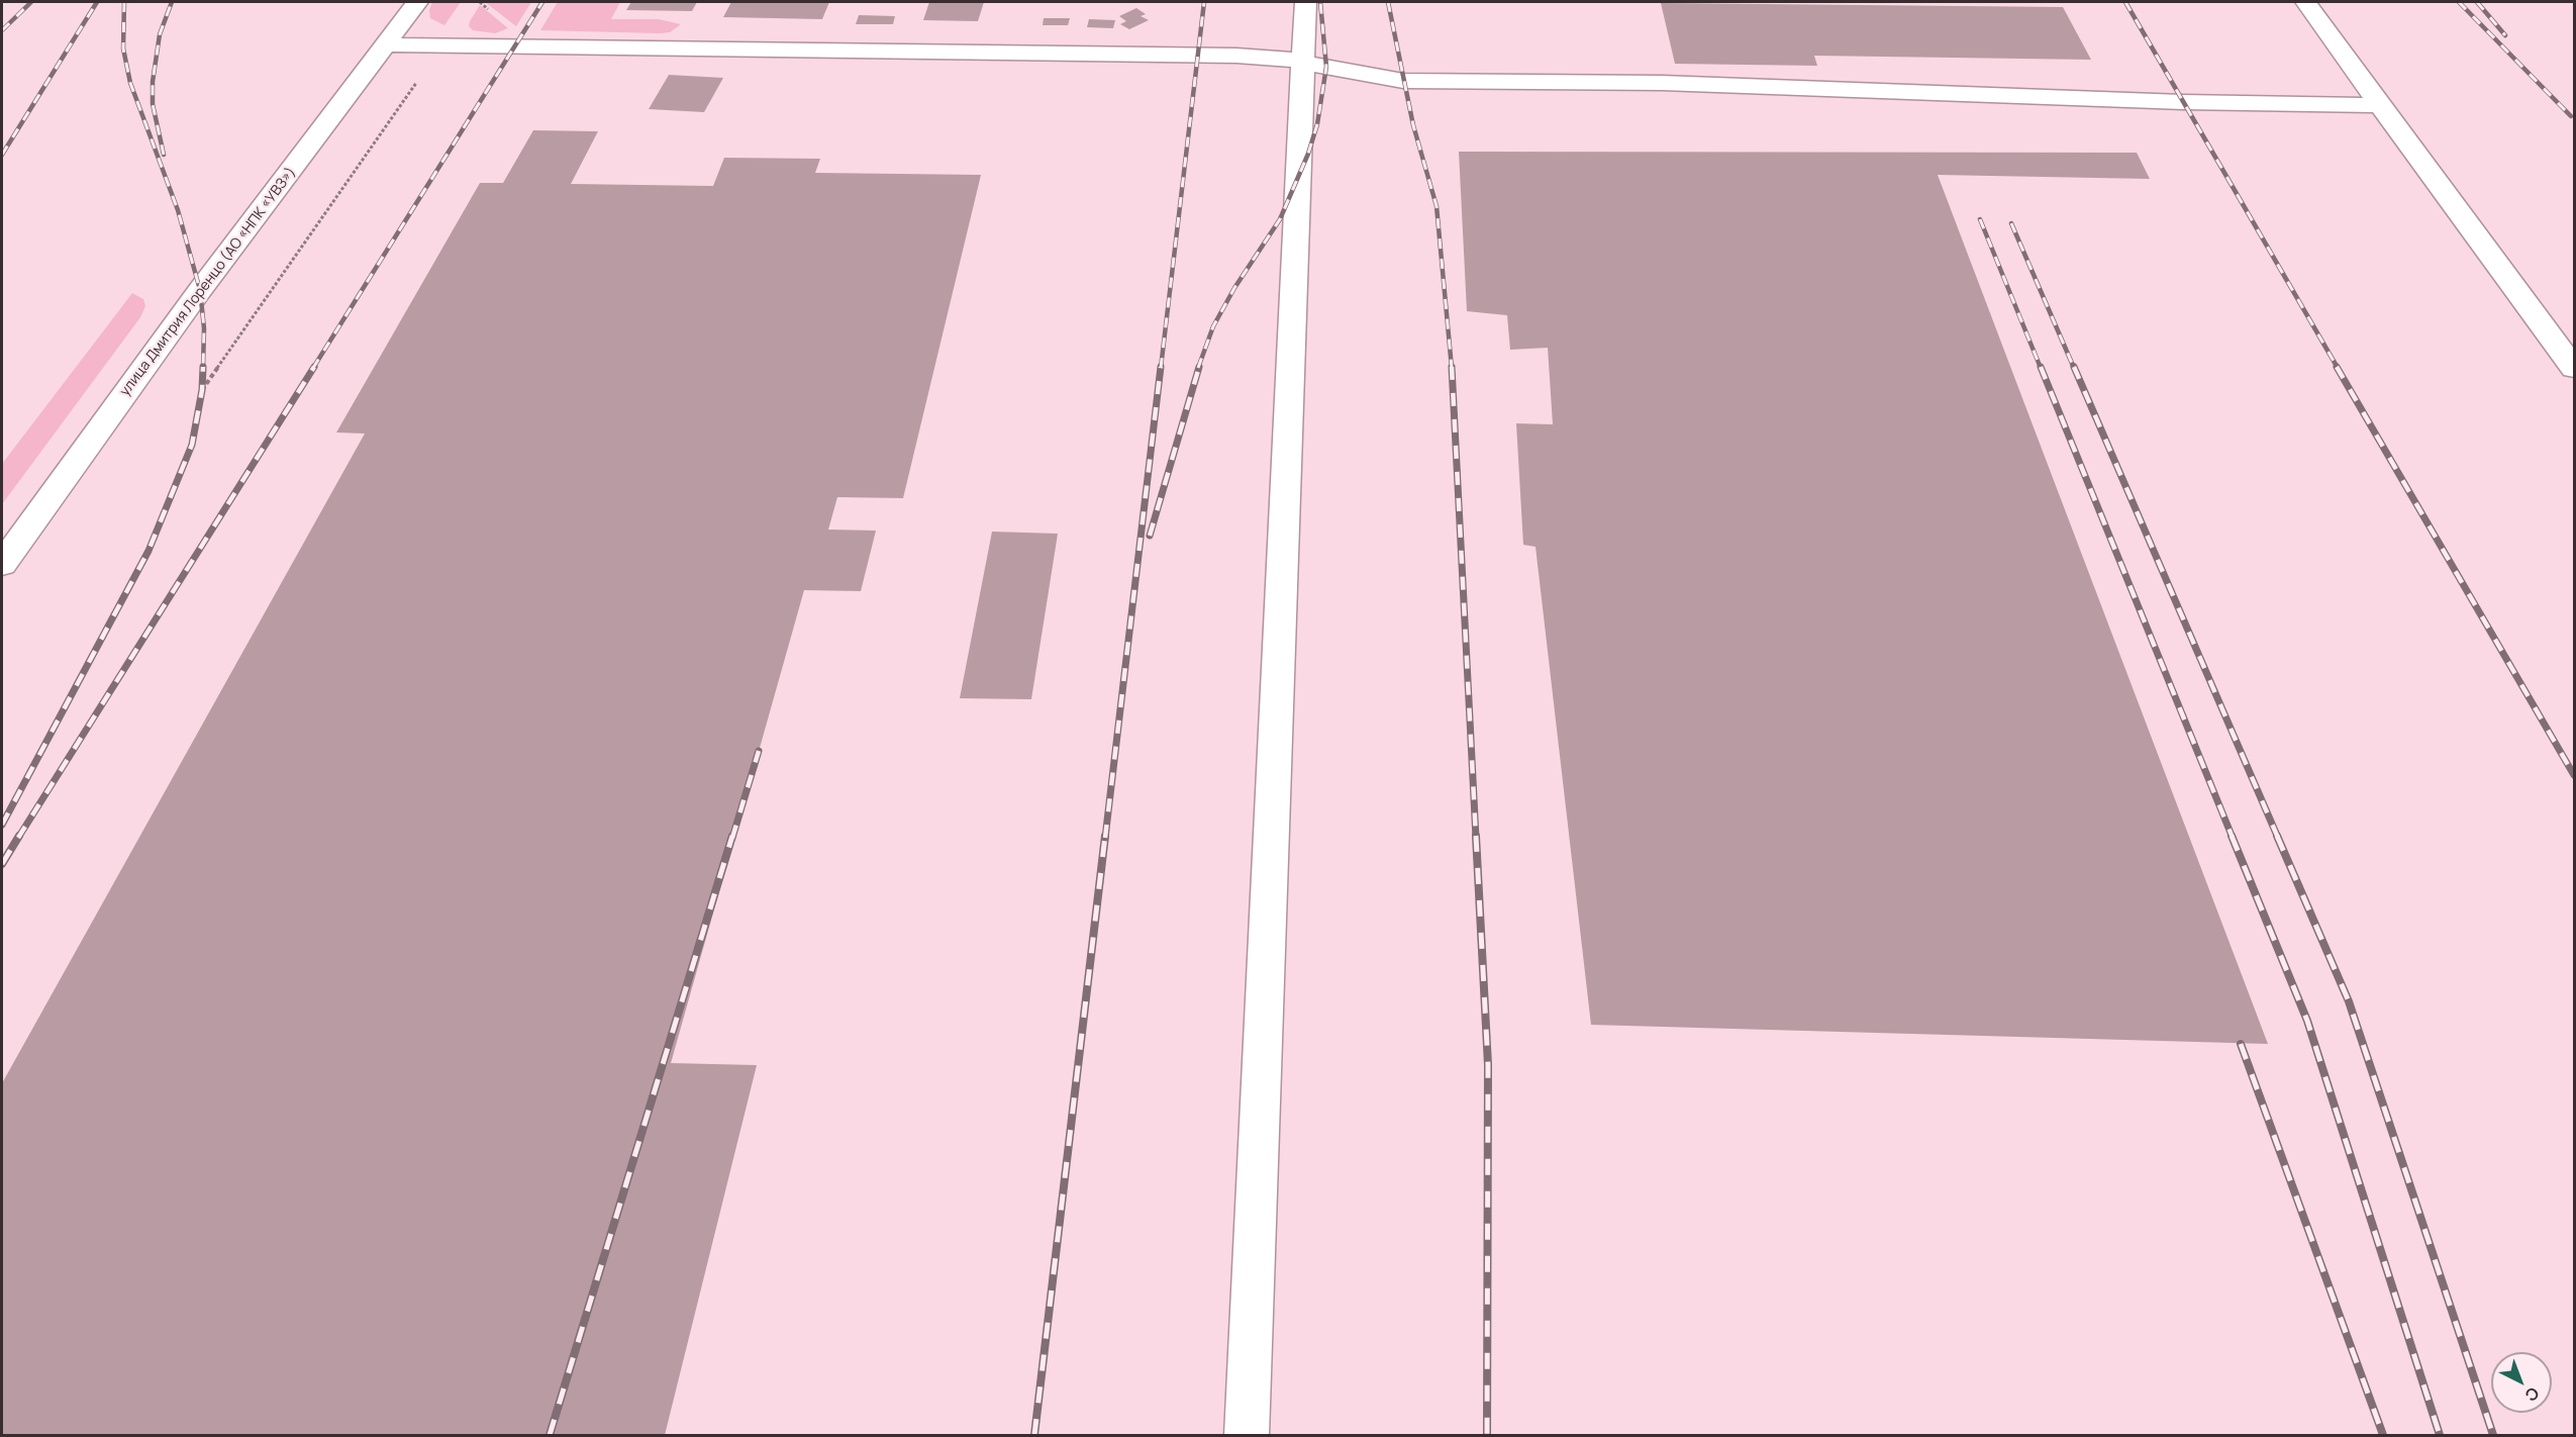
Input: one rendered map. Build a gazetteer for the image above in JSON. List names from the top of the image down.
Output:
{
  "streets": {
    "lane": ["улица Дмитрия Лоренцо (АО «НПК «УВЗ»)"]
  },
  "north": "bottom right"
}
